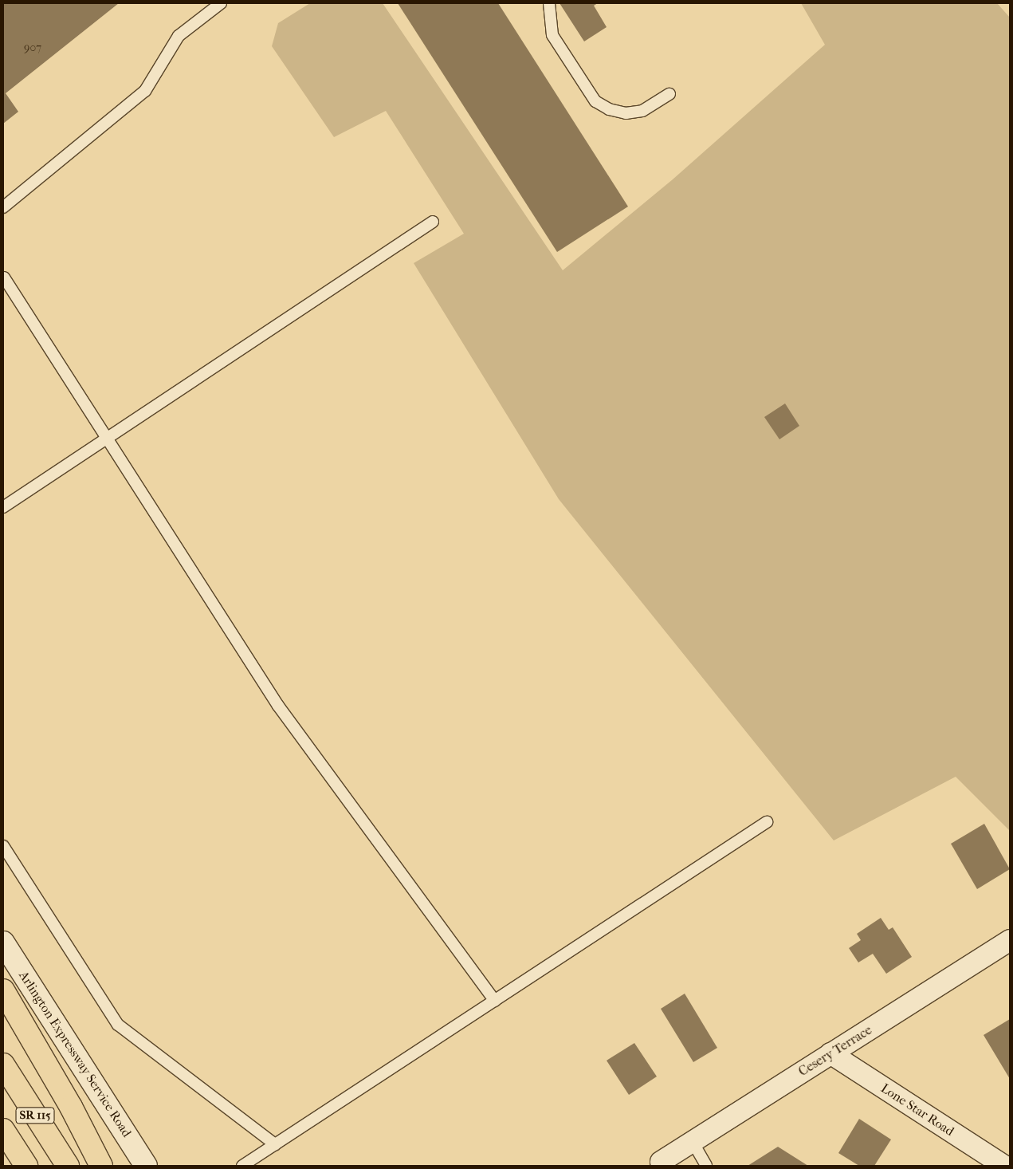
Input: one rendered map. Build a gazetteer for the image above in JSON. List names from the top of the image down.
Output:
{
  "streets": {
    "highway": ["SR 115"],
    "main road": ["Arlington Expressway Service Road"],
    "street": ["Cesery Terrace", "Lone Star Road"]
  },
  "crossings": [
    ["Cesery Terrace", "Lone Star Road"]
  ],
  "house_numbers": ["907"]
}
